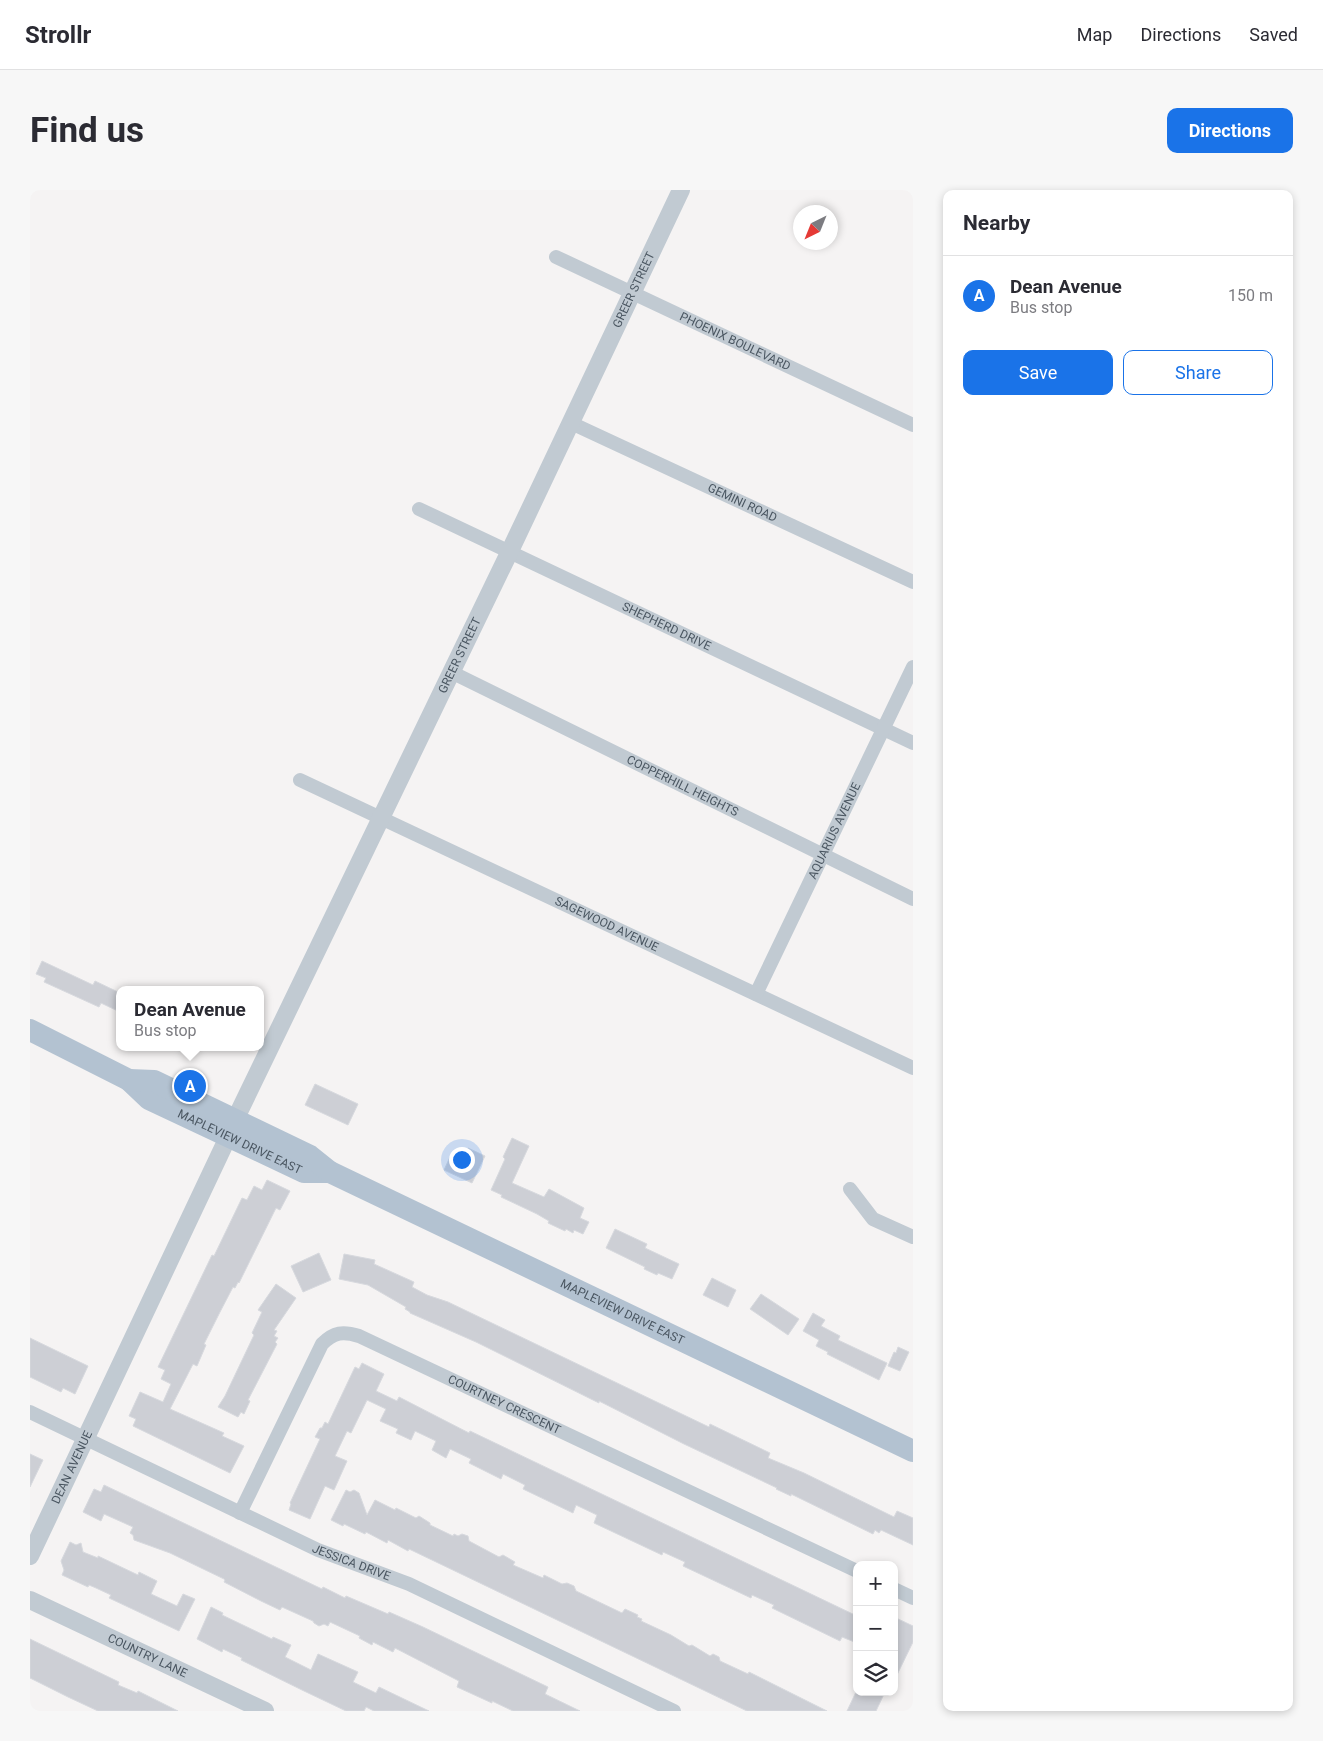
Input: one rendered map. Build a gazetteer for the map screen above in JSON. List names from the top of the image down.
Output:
{
  "streets": {
    "main road": ["MAPLEVIEW DRIVE EAST"],
    "street": [
      "GREER STREET",
      "PHOENIX BOULEVARD",
      "GEMINI ROAD",
      "SHEPHERD DRIVE",
      "COPPERHILL HEIGHTS",
      "AQUARIUS AVENUE",
      "SAGEWOOD AVENUE",
      "COURTNEY CRESCENT",
      "DEAN AVENUE",
      "JESSICA DRIVE",
      "COUNTRY LANE"
    ]
  },
  "crossings": [
    ["GREER STREET", "PHOENIX BOULEVARD"],
    ["GREER STREET", "GEMINI ROAD"],
    ["GREER STREET", "SHEPHERD DRIVE"],
    ["GREER STREET", "COPPERHILL HEIGHTS"],
    ["GREER STREET", "SAGEWOOD AVENUE"],
    ["GREER STREET", "MAPLEVIEW DRIVE EAST"],
    ["GREER STREET", "DEAN AVENUE"],
    ["SHEPHERD DRIVE", "AQUARIUS AVENUE"],
    ["COPPERHILL HEIGHTS", "AQUARIUS AVENUE"],
    ["AQUARIUS AVENUE", "SAGEWOOD AVENUE"],
    ["MAPLEVIEW DRIVE EAST", "DEAN AVENUE"],
    ["COURTNEY CRESCENT", "JESSICA DRIVE"],
    ["DEAN AVENUE", "JESSICA DRIVE"]
  ],
  "north": "bottom left",
  "page": {
    "header": "Strollr",
    "nav": ["Map", "Directions", "Saved"],
    "buttons": [
      "Directions",
      ["Save", "Share"]
    ],
    "title": "Find us",
    "heading": "Nearby",
    "list": [
      {
        "mark": "A",
        "name": "Dean Avenue",
        "note": "Bus stop",
        "value": "150 m"
      }
    ],
    "popup": ["Dean Avenue", "Bus stop"],
    "pins": "A",
    "map_buttons": ["+", "−"]
  }
}
